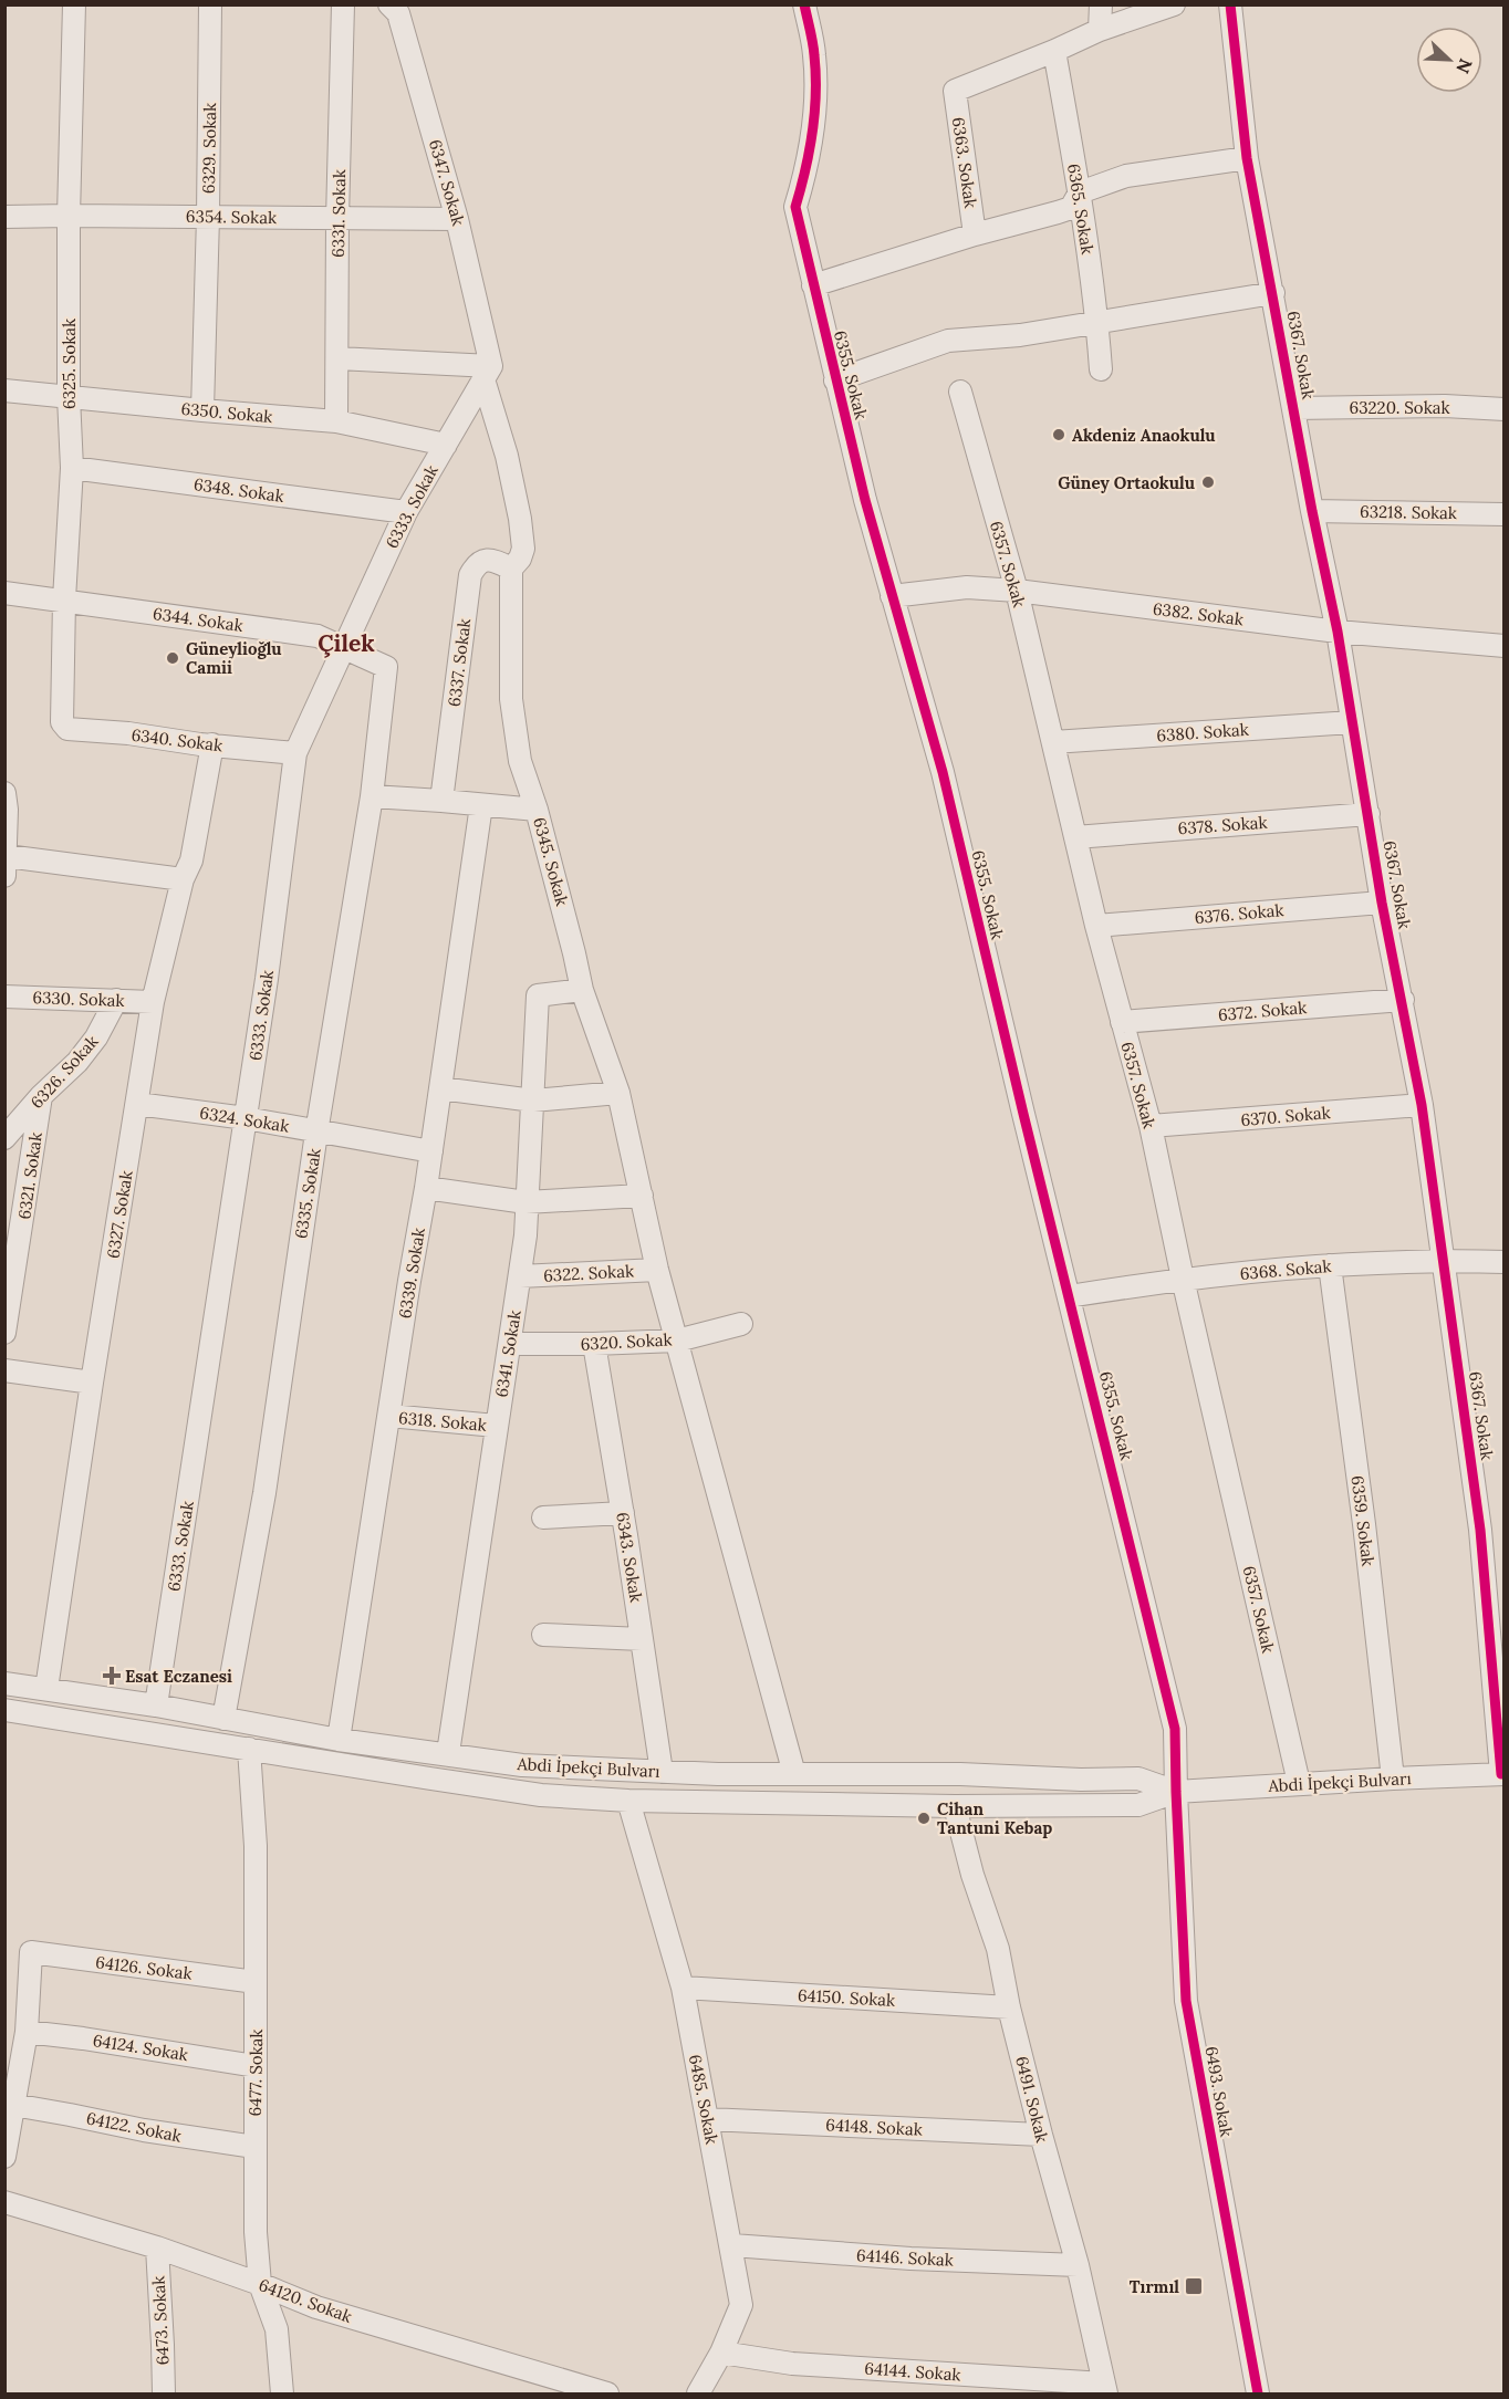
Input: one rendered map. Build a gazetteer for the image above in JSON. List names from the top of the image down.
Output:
{
  "streets": {
    "street": [
      "6329. Sokak",
      "6363. Sokak",
      "6347. Sokak",
      "6365. Sokak",
      "6331. Sokak",
      "6354. Sokak",
      "6367. Sokak",
      "6325. Sokak",
      "6355. Sokak",
      "63220. Sokak",
      "6350. Sokak",
      "6348. Sokak",
      "6333. Sokak",
      "63218. Sokak",
      "6357. Sokak",
      "6382. Sokak",
      "6344. Sokak",
      "6337. Sokak",
      "6380. Sokak",
      "6340. Sokak",
      "6378. Sokak",
      "6345. Sokak",
      "6376. Sokak",
      "6330. Sokak",
      "6372. Sokak",
      "6326. Sokak",
      "6370. Sokak",
      "6324. Sokak",
      "6321. Sokak",
      "6335. Sokak",
      "6327. Sokak",
      "6368. Sokak",
      "6339. Sokak",
      "6322. Sokak",
      "6320. Sokak",
      "6341. Sokak",
      "6318. Sokak",
      "6359. Sokak",
      "6343. Sokak",
      "Abdi İpekçi Bulvarı",
      "64126. Sokak",
      "64150. Sokak",
      "64124. Sokak",
      "6477. Sokak",
      "6493. Sokak",
      "6485. Sokak",
      "6491. Sokak",
      "64122. Sokak",
      "64148. Sokak",
      "64146. Sokak",
      "64120. Sokak",
      "6473. Sokak",
      "64144. Sokak"
    ]
  },
  "crossings": [
    ["6329. Sokak", "6354. Sokak"],
    ["6329. Sokak", "6350. Sokak"],
    ["6363. Sokak", "6365. Sokak"],
    ["6347. Sokak", "6354. Sokak"],
    ["6347. Sokak", "6333. Sokak"],
    ["6347. Sokak", "6345. Sokak"],
    ["6331. Sokak", "6354. Sokak"],
    ["6331. Sokak", "6350. Sokak"],
    ["6354. Sokak", "6325. Sokak"],
    ["6367. Sokak", "63220. Sokak"],
    ["6367. Sokak", "63218. Sokak"],
    ["6367. Sokak", "6382. Sokak"],
    ["6367. Sokak", "6380. Sokak"],
    ["6367. Sokak", "6378. Sokak"],
    ["6367. Sokak", "6376. Sokak"],
    ["6367. Sokak", "6372. Sokak"],
    ["6367. Sokak", "6370. Sokak"],
    ["6367. Sokak", "6368. Sokak"],
    ["6367. Sokak", "Abdi İpekçi Bulvarı"],
    ["6325. Sokak", "6350. Sokak"],
    ["6325. Sokak", "6348. Sokak"],
    ["6325. Sokak", "6344. Sokak"],
    ["6325. Sokak", "6340. Sokak"],
    ["6355. Sokak", "6382. Sokak"],
    ["6355. Sokak", "6368. Sokak"],
    ["6355. Sokak", "Abdi İpekçi Bulvarı"],
    ["6355. Sokak", "6493. Sokak"],
    ["6350. Sokak", "6333. Sokak"],
    ["6348. Sokak", "6333. Sokak"],
    ["6333. Sokak", "6344. Sokak"],
    ["6333. Sokak", "6340. Sokak"],
    ["6333. Sokak", "6345. Sokak"],
    ["6333. Sokak", "6324. Sokak"],
    ["6333. Sokak", "Abdi İpekçi Bulvarı"],
    ["6357. Sokak", "6382. Sokak"],
    ["6357. Sokak", "6380. Sokak"],
    ["6357. Sokak", "6378. Sokak"],
    ["6357. Sokak", "6376. Sokak"],
    ["6357. Sokak", "6372. Sokak"],
    ["6357. Sokak", "6370. Sokak"],
    ["6357. Sokak", "6368. Sokak"],
    ["6357. Sokak", "Abdi İpekçi Bulvarı"],
    ["6344. Sokak", "6335. Sokak"],
    ["6337. Sokak", "6345. Sokak"],
    ["6340. Sokak", "6327. Sokak"],
    ["6345. Sokak", "6322. Sokak"],
    ["6345. Sokak", "6320. Sokak"],
    ["6345. Sokak", "6341. Sokak"],
    ["6345. Sokak", "Abdi İpekçi Bulvarı"],
    ["6330. Sokak", "6326. Sokak"],
    ["6330. Sokak", "6327. Sokak"],
    ["6326. Sokak", "6321. Sokak"],
    ["6324. Sokak", "6335. Sokak"],
    ["6324. Sokak", "6327. Sokak"],
    ["6324. Sokak", "6339. Sokak"],
    ["6335. Sokak", "Abdi İpekçi Bulvarı"],
    ["6327. Sokak", "Abdi İpekçi Bulvarı"],
    ["6368. Sokak", "6359. Sokak"],
    ["6339. Sokak", "6318. Sokak"],
    ["6339. Sokak", "Abdi İpekçi Bulvarı"],
    ["6322. Sokak", "6341. Sokak"],
    ["6320. Sokak", "6341. Sokak"],
    ["6320. Sokak", "6343. Sokak"],
    ["6341. Sokak", "6318. Sokak"],
    ["6341. Sokak", "Abdi İpekçi Bulvarı"],
    ["6359. Sokak", "Abdi İpekçi Bulvarı"],
    ["6343. Sokak", "Abdi İpekçi Bulvarı"],
    ["Abdi İpekçi Bulvarı", "6477. Sokak"],
    ["Abdi İpekçi Bulvarı", "6493. Sokak"],
    ["Abdi İpekçi Bulvarı", "6485. Sokak"],
    ["Abdi İpekçi Bulvarı", "6491. Sokak"],
    ["64126. Sokak", "64124. Sokak"],
    ["64126. Sokak", "6477. Sokak"],
    ["64150. Sokak", "6485. Sokak"],
    ["64150. Sokak", "6491. Sokak"],
    ["64124. Sokak", "6477. Sokak"],
    ["6477. Sokak", "64122. Sokak"],
    ["6477. Sokak", "64120. Sokak"],
    ["6485. Sokak", "64148. Sokak"],
    ["6485. Sokak", "64146. Sokak"],
    ["6485. Sokak", "64144. Sokak"],
    ["6491. Sokak", "64148. Sokak"],
    ["6491. Sokak", "64146. Sokak"],
    ["6491. Sokak", "64144. Sokak"],
    ["64120. Sokak", "6473. Sokak"]
  ],
  "districts": ["Çilek"],
  "places": {
    "other": [
      "Akdeniz Anaokulu",
      "Güney Ortaokulu",
      "Güneylioğlu Camii",
      "Cihan Tantuni Kebap"
    ],
    "health": ["Esat Eczanesi"],
    "transit": ["Tırmıl"]
  },
  "north": "bottom right"
}
